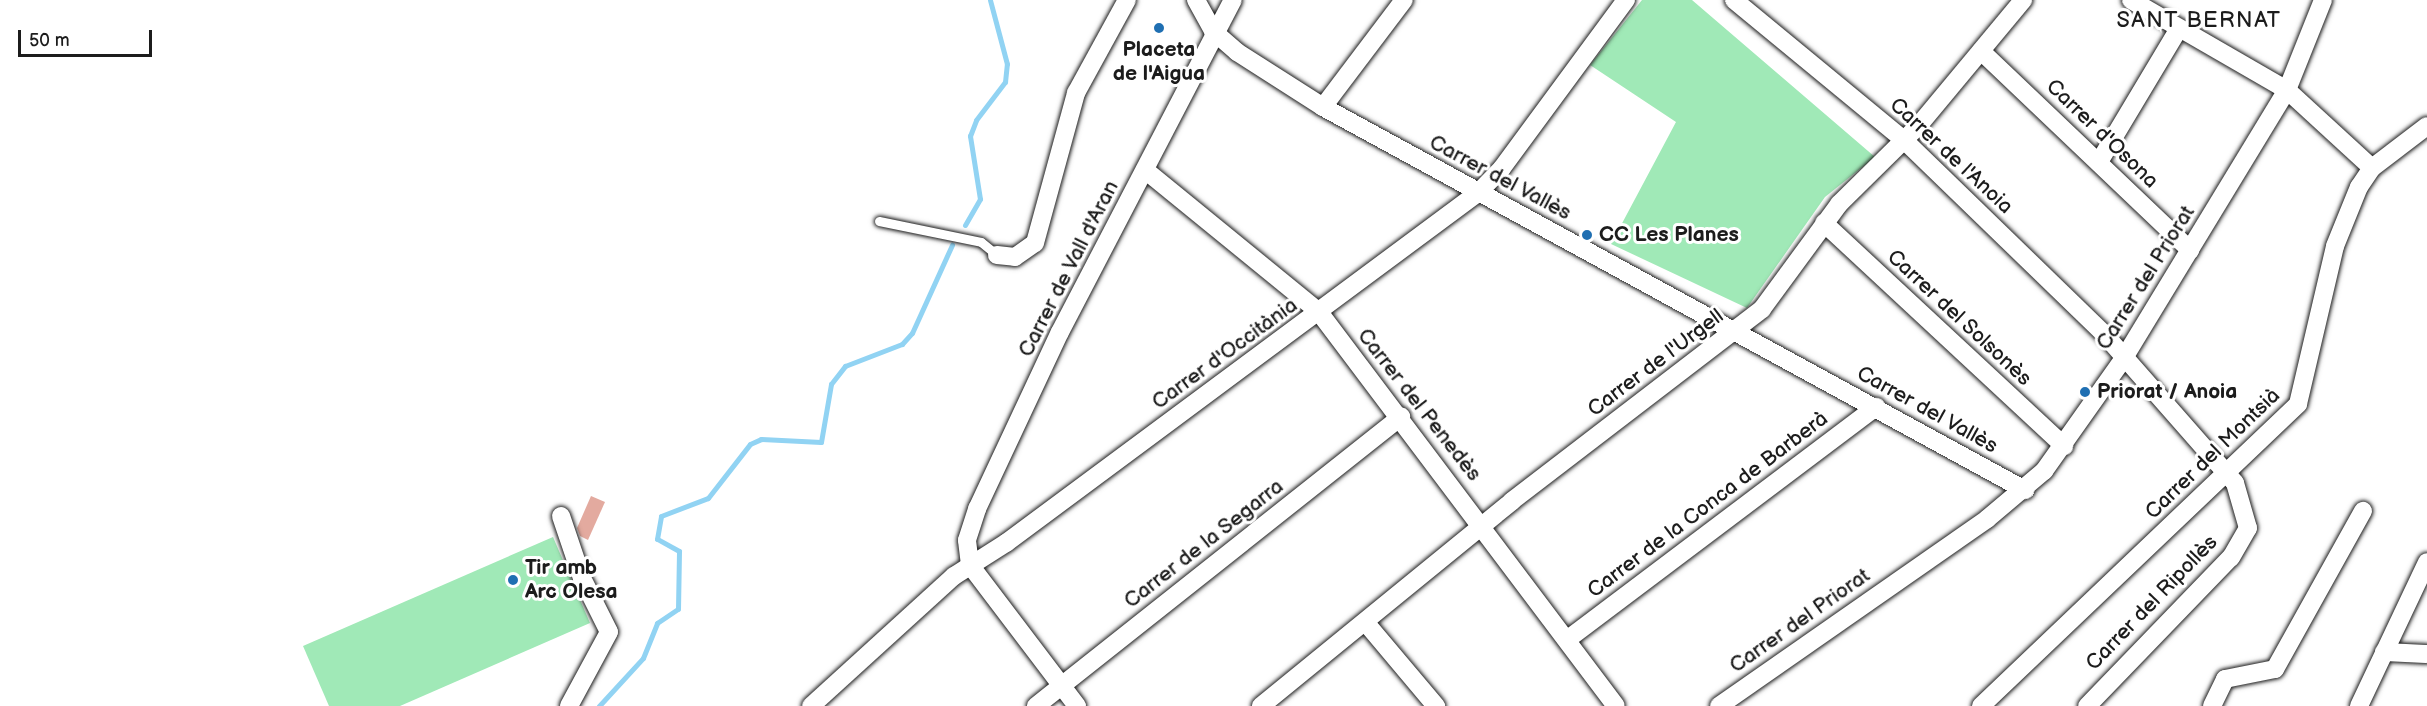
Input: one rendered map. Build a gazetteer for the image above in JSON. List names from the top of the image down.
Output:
{
  "streets": {
    "street": [
      "Carrer d'Osona",
      "Carrer de l'Anoia",
      "Carrer del Vallès",
      "Carrer de Vall d'Aran",
      "Carrer del Priorat",
      "Carrer del Solsonès",
      "Carrer d'Occitània",
      "Carrer de l'Urgell",
      "Carrer del Penedès",
      "Carrer del Montsià",
      "Carrer de la Conca de Barberà",
      "Carrer de la Segarra",
      "Carrer del Ripollès"
    ]
  },
  "crossings": [
    ["Carrer d'Osona", "Carrer del Priorat"],
    ["Carrer d'Osona", "Carrer de l'Urgell"],
    ["Carrer de l'Anoia", "Carrer del Priorat"],
    ["Carrer de l'Anoia", "Carrer de l'Urgell"],
    ["Carrer de l'Anoia", "Carrer del Ripollès"],
    ["Carrer del Vallès", "Carrer de Vall d'Aran"],
    ["Carrer del Vallès", "Carrer del Priorat"],
    ["Carrer del Vallès", "Carrer d'Occitània"],
    ["Carrer del Vallès", "Carrer de l'Urgell"],
    ["Carrer del Vallès", "Carrer de la Conca de Barberà"],
    ["Carrer de Vall d'Aran", "Carrer d'Occitània"],
    ["Carrer de Vall d'Aran", "Carrer del Penedès"],
    ["Carrer del Priorat", "Carrer del Solsonès"],
    ["Carrer del Priorat", "Carrer del Ripollès"],
    ["Carrer del Solsonès", "Carrer de l'Urgell"],
    ["Carrer d'Occitània", "Carrer del Penedès"],
    ["Carrer de l'Urgell", "Carrer del Penedès"],
    ["Carrer del Penedès", "Carrer de la Conca de Barberà"],
    ["Carrer del Penedès", "Carrer de la Segarra"],
    ["Carrer del Montsià", "Carrer del Ripollès"]
  ],
  "districts": ["SANT BERNAT"],
  "places": [
    "Placeta de l'Aigua",
    "CC Les Planes",
    "Priorat / Anoia",
    "Tir amb Arc Olesa"
  ],
  "scale_bar": "50 m"
}
